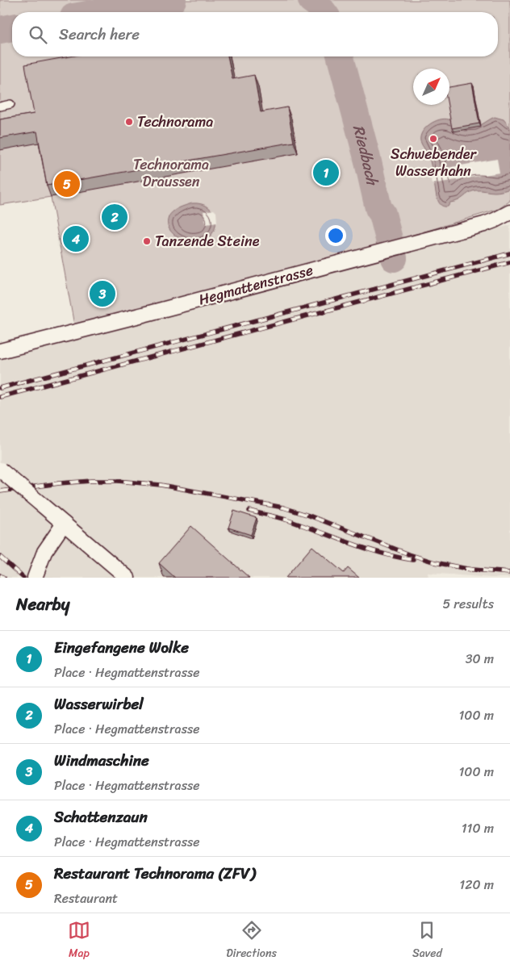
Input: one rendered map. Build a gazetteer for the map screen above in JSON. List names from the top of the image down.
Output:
{
  "streets": {
    "street": ["Hegmattenstrasse"]
  },
  "water": ["Riedbach"],
  "parks": ["Technorama Draussen"],
  "places": ["Technorama", "Schwebender Wasserhahn", "Tanzende Steine"],
  "north": "top right",
  "page": {
    "search": "Search here",
    "pins": [
      "1",
      "5",
      "2",
      "4",
      "3"
    ],
    "heading": ["Nearby", "5 results"],
    "list": [
      {
        "mark": "1",
        "name": "Eingefangene Wolke",
        "note": "Place · Hegmattenstrasse",
        "value": "30 m"
      },
      {
        "mark": "2",
        "name": "Wasserwirbel",
        "note": "Place · Hegmattenstrasse",
        "value": "100 m"
      },
      {
        "mark": "3",
        "name": "Windmaschine",
        "note": "Place · Hegmattenstrasse",
        "value": "100 m"
      },
      {
        "mark": "4",
        "name": "Schattenzaun",
        "note": "Place · Hegmattenstrasse",
        "value": "110 m"
      },
      {
        "mark": "5",
        "name": "Restaurant Technorama (ZFV)",
        "note": "Restaurant",
        "value": "120 m"
      }
    ],
    "nav": ["Map", "Directions", "Saved"]
  }
}
